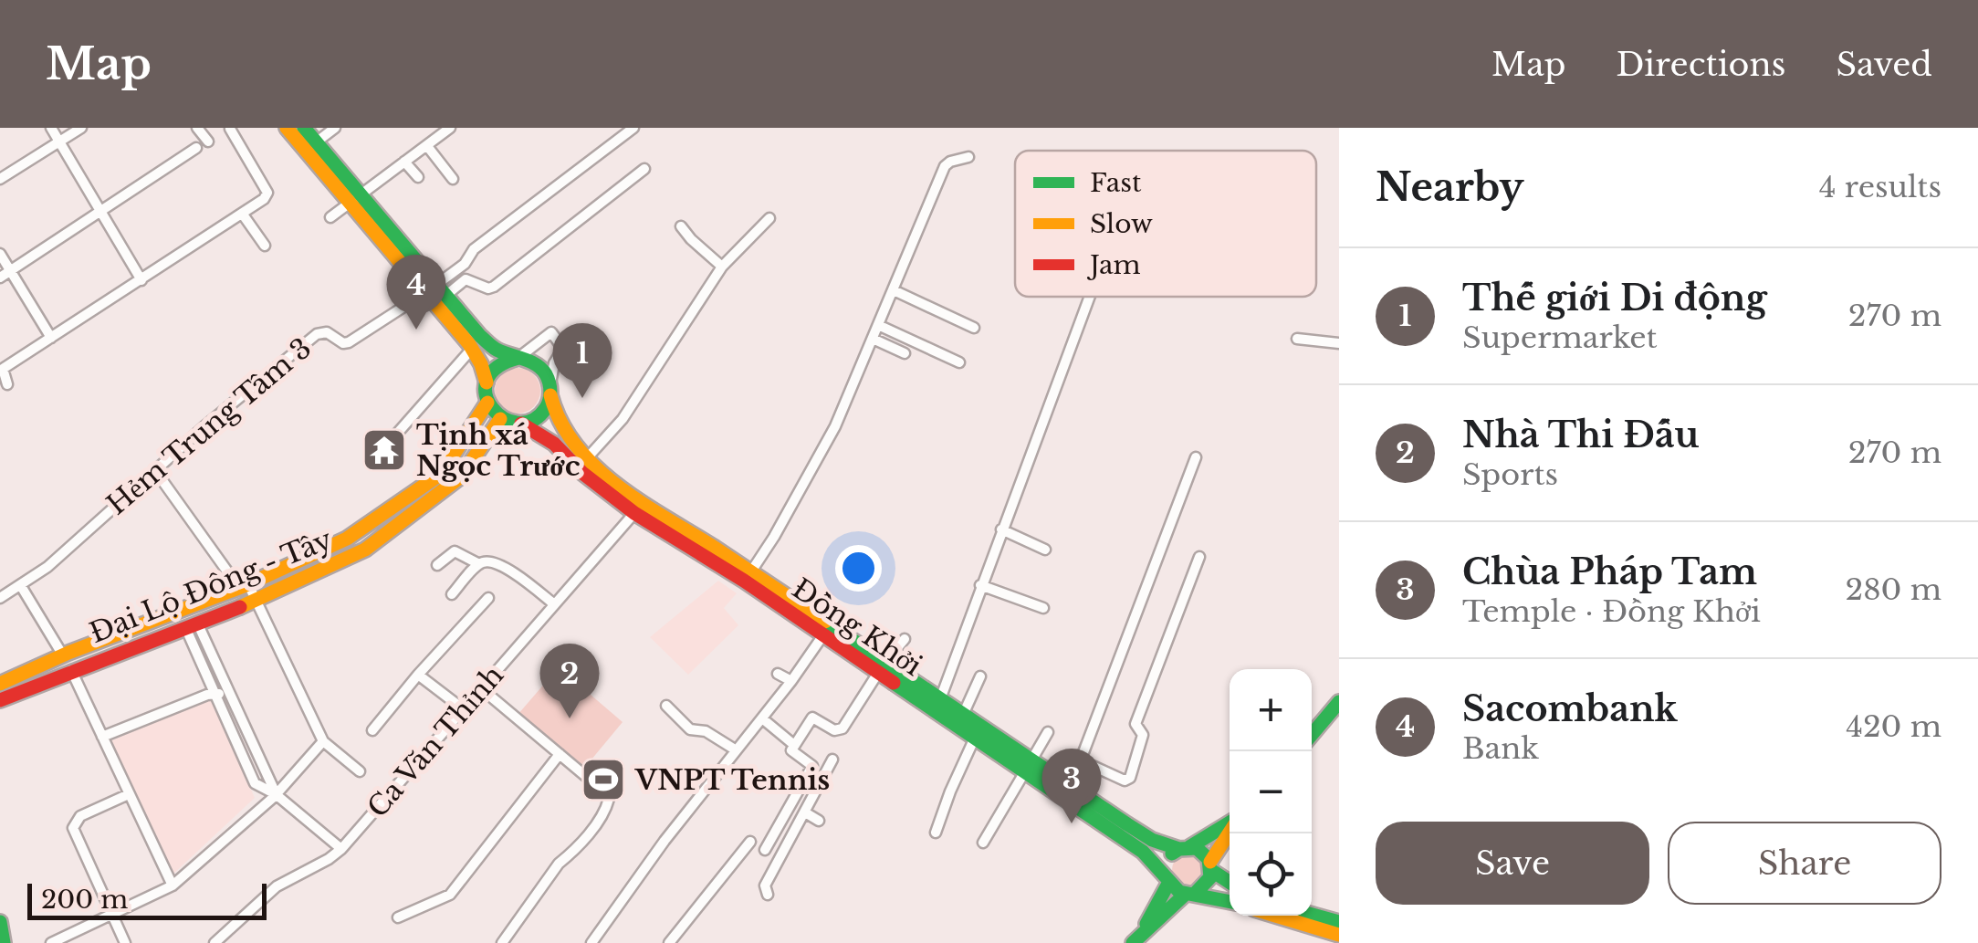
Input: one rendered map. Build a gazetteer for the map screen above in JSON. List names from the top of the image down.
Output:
{
  "streets": {
    "main road": ["Đại Lộ Đông - Tây", "Đồng Khởi"],
    "street": ["Hẻm Trung Tâm 3", "Ca Văn Thỉnh"]
  },
  "crossings": [
    ["Đại Lộ Đông - Tây", "Đồng Khởi"],
    ["Đồng Khởi", "Ca Văn Thỉnh"]
  ],
  "places": {
    "temple": ["Tịnh xá Ngọc Trước"],
    "sports": ["VNPT Tennis"]
  },
  "legend": ["Fast", "Slow", "Jam"],
  "scale_bar": "200 m",
  "page": {
    "header": "Map",
    "nav": ["Map", "Directions", "Saved"],
    "heading": ["Nearby", "4 results"],
    "list": [
      {
        "mark": "1",
        "name": "Thế giới Di động",
        "note": "Supermarket",
        "value": "270 m"
      },
      {
        "mark": "2",
        "name": "Nhà Thi Đấu",
        "note": "Sports",
        "value": "270 m"
      },
      {
        "mark": "3",
        "name": "Chùa Pháp Tam",
        "note": "Temple · Đồng Khởi",
        "value": "280 m"
      },
      {
        "mark": "4",
        "name": "Sacombank",
        "note": "Bank",
        "value": "420 m"
      }
    ],
    "pins": [
      "4",
      "1",
      "2",
      "3"
    ],
    "map_buttons": ["+", "−"],
    "buttons": ["Save", "Share"],
    "scale": "200 m"
  }
}
